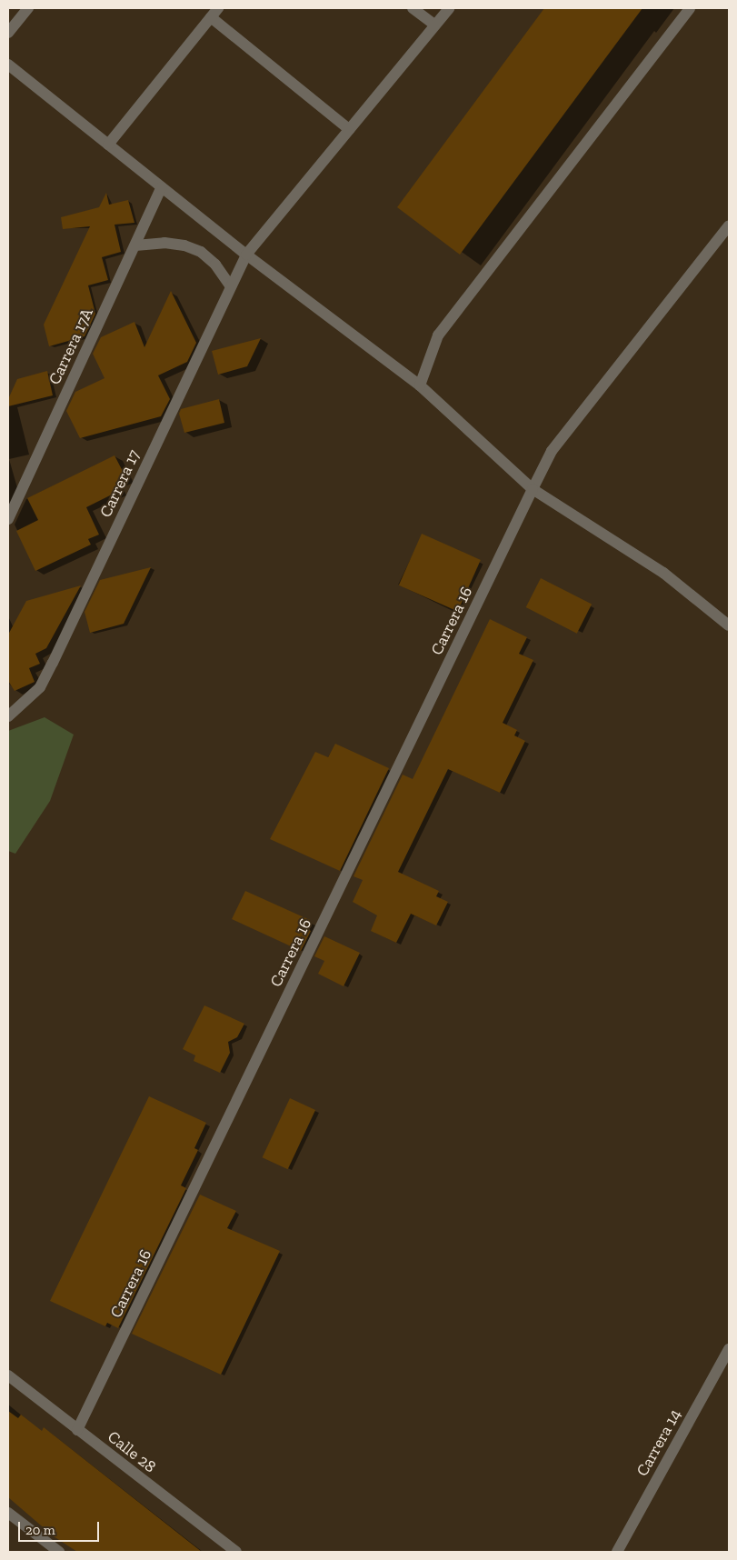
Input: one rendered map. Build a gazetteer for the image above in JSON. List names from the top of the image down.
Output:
{
  "streets": {
    "street": [
      "Carrera 17A",
      "Carrera 17",
      "Carrera 16",
      "Carrera 14",
      "Calle 28"
    ]
  },
  "crossings": [
    ["Carrera 16", "Calle 28"]
  ],
  "scale_bar": "20 m"
}
